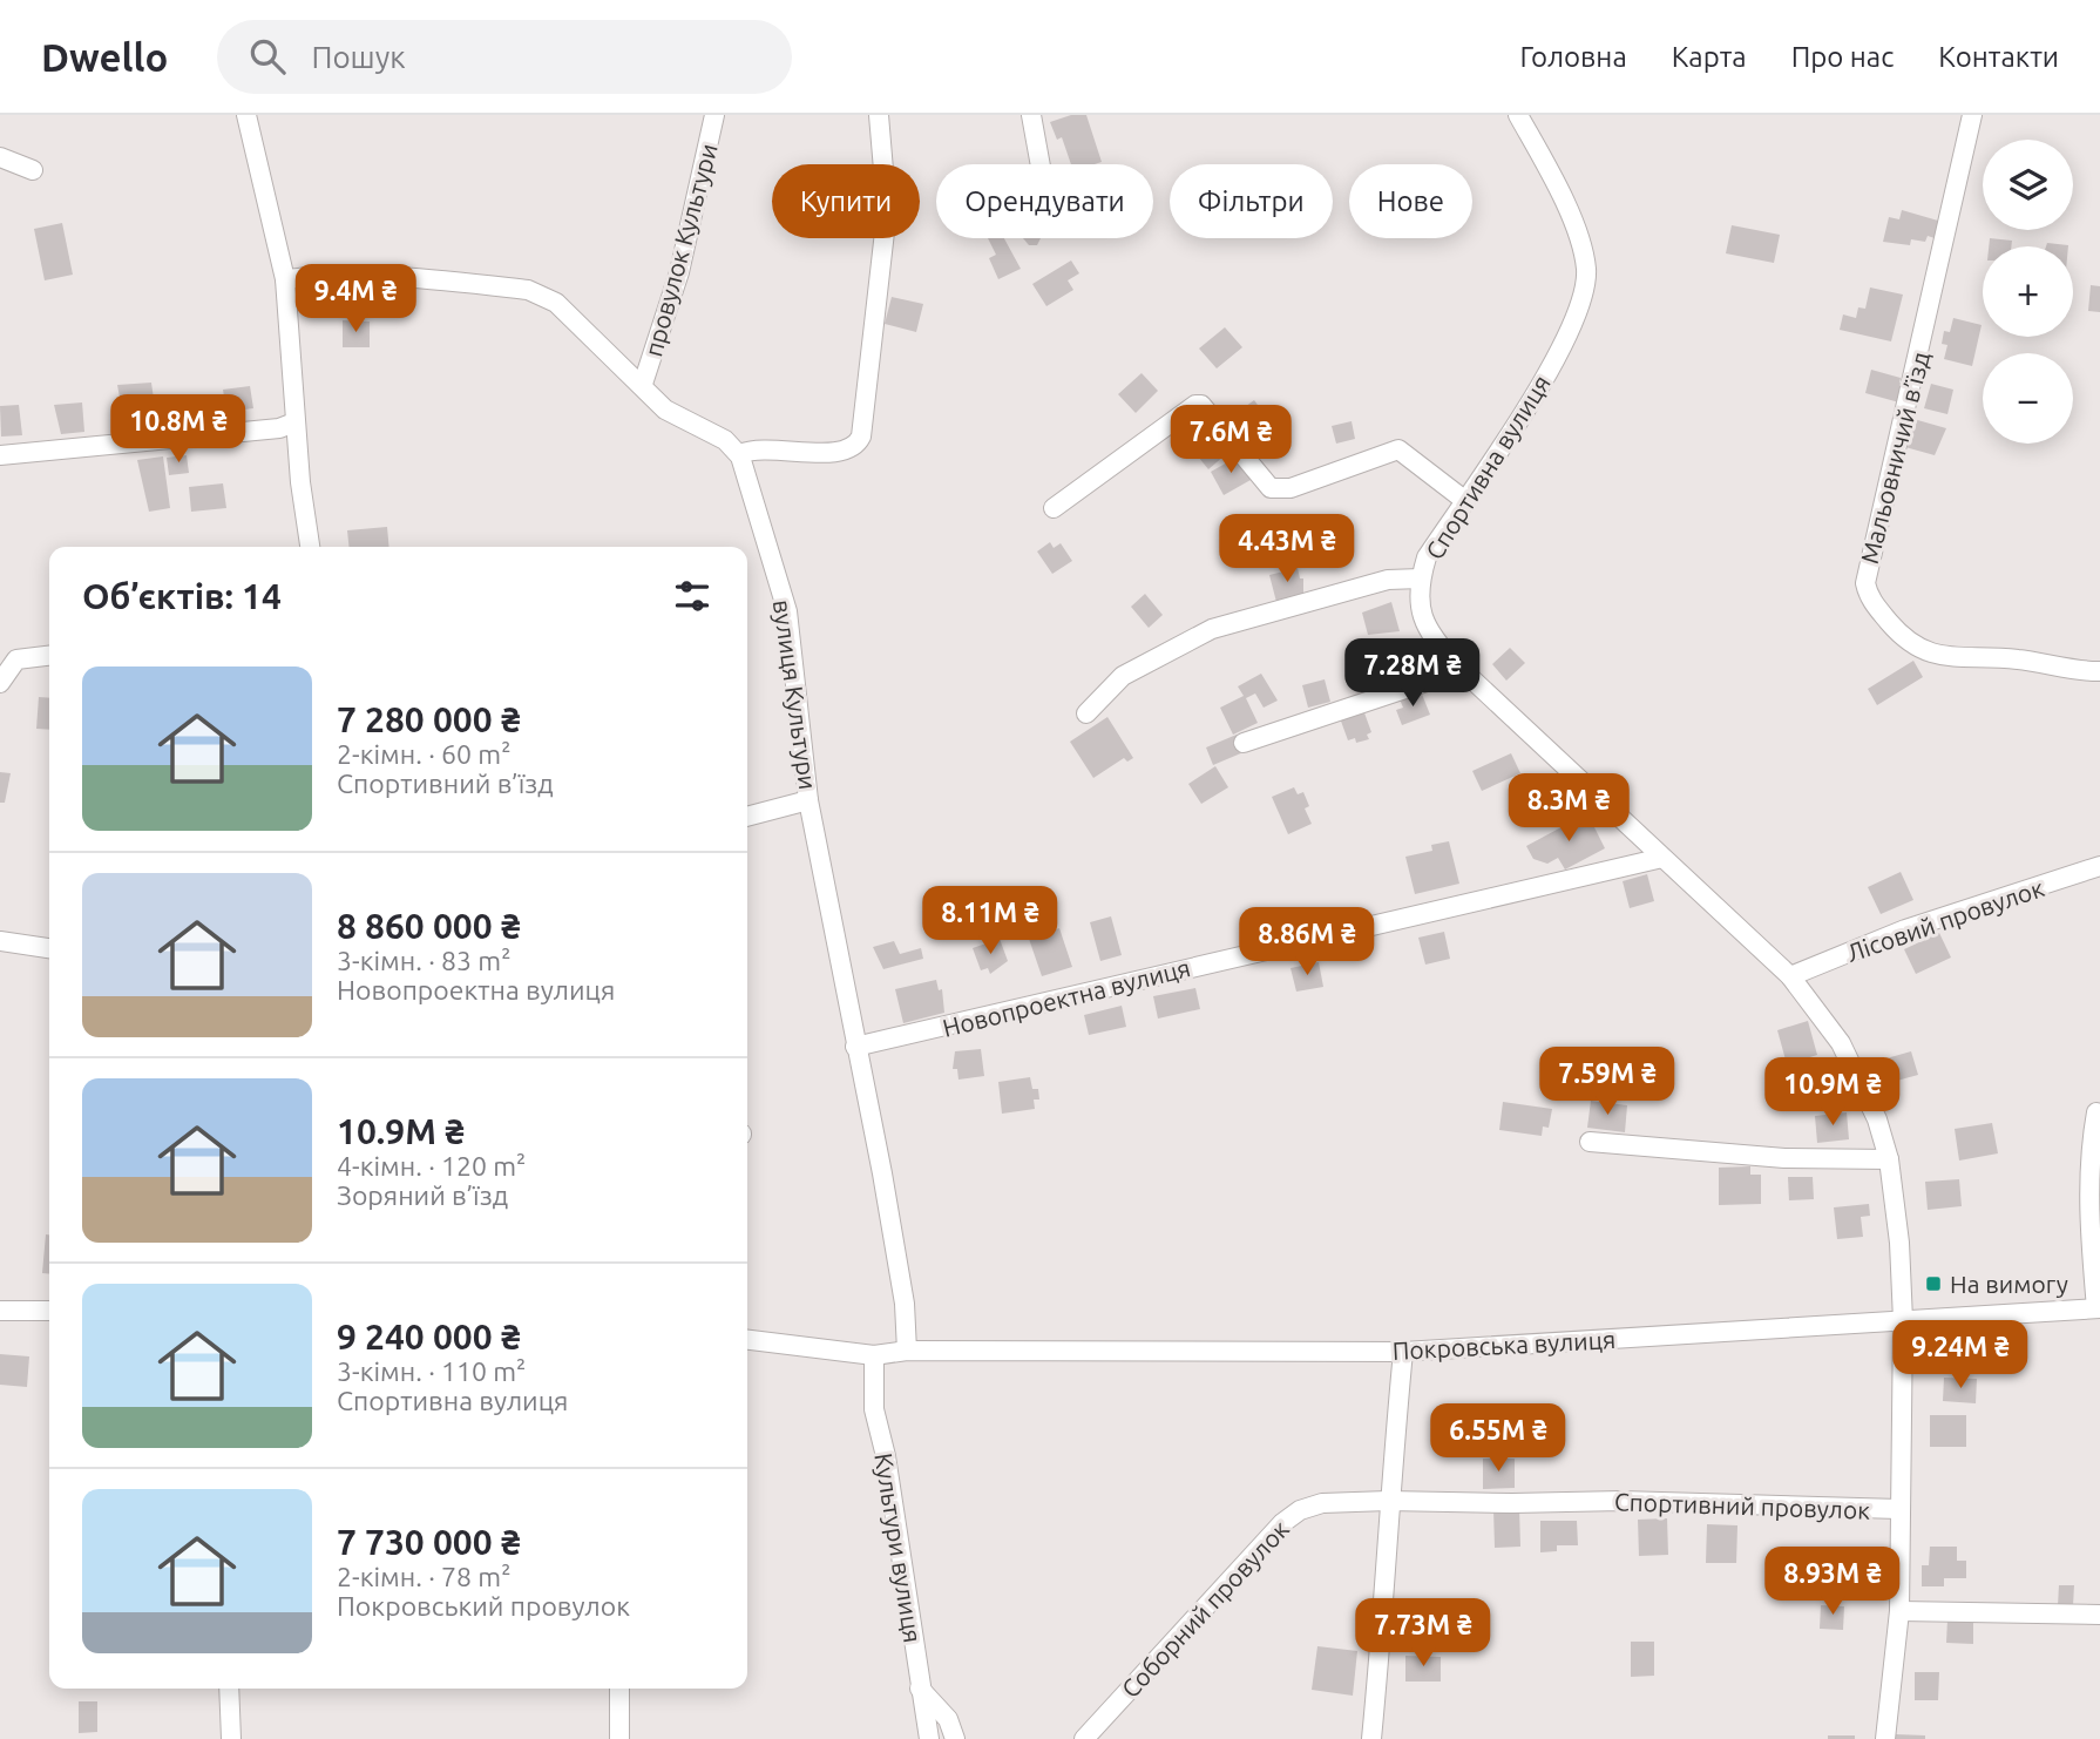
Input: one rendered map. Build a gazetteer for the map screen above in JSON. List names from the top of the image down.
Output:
{
  "streets": {
    "street": [
      "провулок Культури",
      "Мальовничий в’їзд",
      "Спортивна вулиця",
      "вулиця Культури",
      "Лісовий провулок",
      "Новопроектна вулиця",
      "Покровська вулиця",
      "Спортивний провулок",
      "Культури вулиця",
      "Соборний провулок"
    ]
  },
  "crossings": [
    ["Спортивна вулиця", "Лісовий провулок"],
    ["Спортивна вулиця", "Новопроектна вулиця"],
    ["Спортивна вулиця", "Покровська вулиця"],
    ["Спортивна вулиця", "Спортивний провулок"],
    ["вулиця Культури", "Новопроектна вулиця"],
    ["вулиця Культури", "Покровська вулиця"],
    ["Покровська вулиця", "Культури вулиця"],
    ["Спортивний провулок", "Соборний провулок"]
  ],
  "places": {
    "transit": ["На вимогу"]
  },
  "page": {
    "header": "Dwello",
    "search": "Пошук",
    "nav": [
      "Головна",
      "Карта",
      "Про нас",
      "Контакти"
    ],
    "map_buttons": ["+", "−"],
    "chip": [
      "Купити",
      "Орендувати",
      "Фільтри",
      "Нове"
    ],
    "price": [
      "9.4M ₴",
      "10.8M ₴",
      "7.6M ₴",
      "4.43M ₴",
      "7.28M ₴",
      "8.3M ₴",
      "8.11M ₴",
      "8.86M ₴",
      "7.59M ₴",
      "10.9M ₴",
      "9.24M ₴",
      "6.55M ₴",
      "8.93M ₴",
      "7.73M ₴"
    ],
    "heading": "Об’єктів: 14",
    "list": [
      {
        "name": "7 280 000 ₴",
        "note": "2-кімн. · 60 m² · Спортивний в’їзд"
      },
      {
        "name": "8 860 000 ₴",
        "note": "3-кімн. · 83 m² · Новопроектна вулиця"
      },
      {
        "name": "10.9M ₴",
        "note": "4-кімн. · 120 m² · Зоряний в’їзд"
      },
      {
        "name": "9 240 000 ₴",
        "note": "3-кімн. · 110 m² · Спортивна вулиця"
      },
      {
        "name": "7 730 000 ₴",
        "note": "2-кімн. · 78 m² · Покровський провулок"
      }
    ]
  }
}
